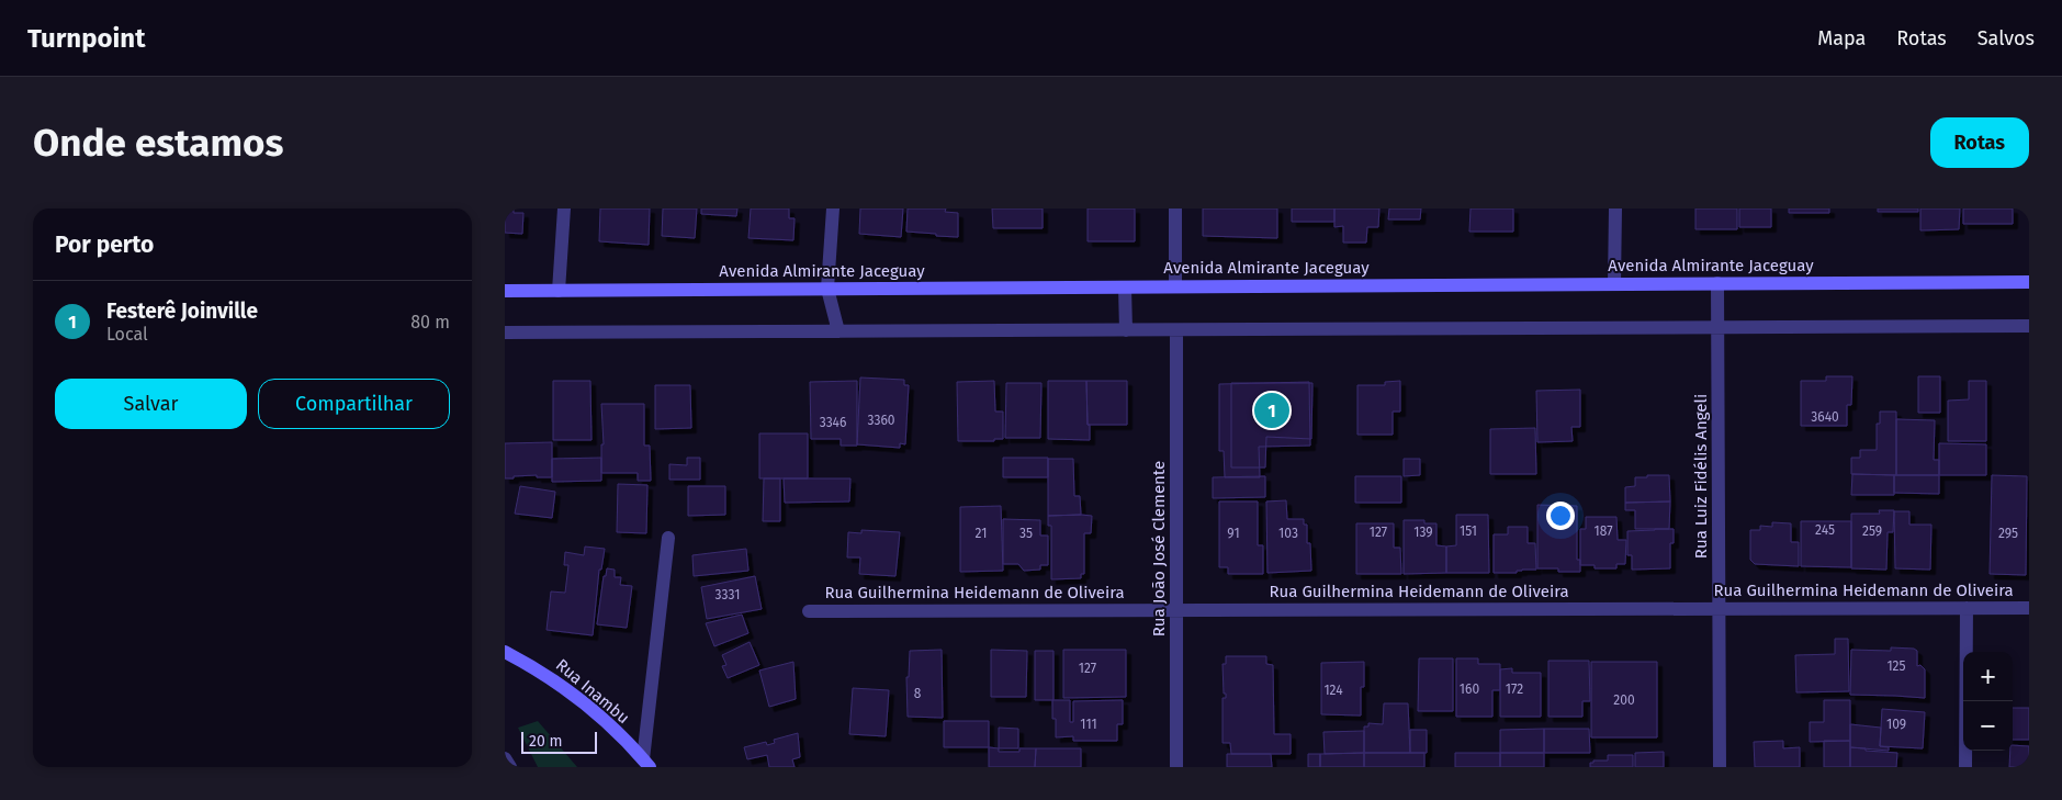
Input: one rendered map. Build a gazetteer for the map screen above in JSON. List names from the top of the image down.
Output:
{
  "streets": {
    "main road": ["Avenida Almirante Jaceguay", "Rua Inambu"],
    "street": ["Rua Luiz Fidélis Angeli", "Rua João José Clemente", "Rua Guilhermina Heidemann de Oliveira"]
  },
  "crossings": [
    ["Avenida Almirante Jaceguay", "Rua Luiz Fidélis Angeli"],
    ["Rua Luiz Fidélis Angeli", "Rua Guilhermina Heidemann de Oliveira"],
    ["Rua João José Clemente", "Rua Guilhermina Heidemann de Oliveira"]
  ],
  "house_numbers": [
    "3640",
    "3360",
    "3346",
    "245",
    "151",
    "187",
    "259",
    "127",
    "139",
    "21",
    "35",
    "91",
    "103",
    "295",
    "3331",
    "125",
    "127",
    "160",
    "172",
    "124",
    "8",
    "200",
    "111",
    "109"
  ],
  "scale_bar": "20 m",
  "page": {
    "header": "Turnpoint",
    "nav": ["Mapa", "Rotas", "Salvos"],
    "buttons": [
      "Rotas",
      ["Salvar", "Compartilhar"]
    ],
    "title": "Onde estamos",
    "heading": "Por perto",
    "list": [
      {
        "mark": "1",
        "name": "Festerê Joinville",
        "note": "Local",
        "value": "80 m"
      }
    ],
    "pins": "1",
    "map_buttons": ["+", "−"],
    "scale": "20 m"
  }
}
